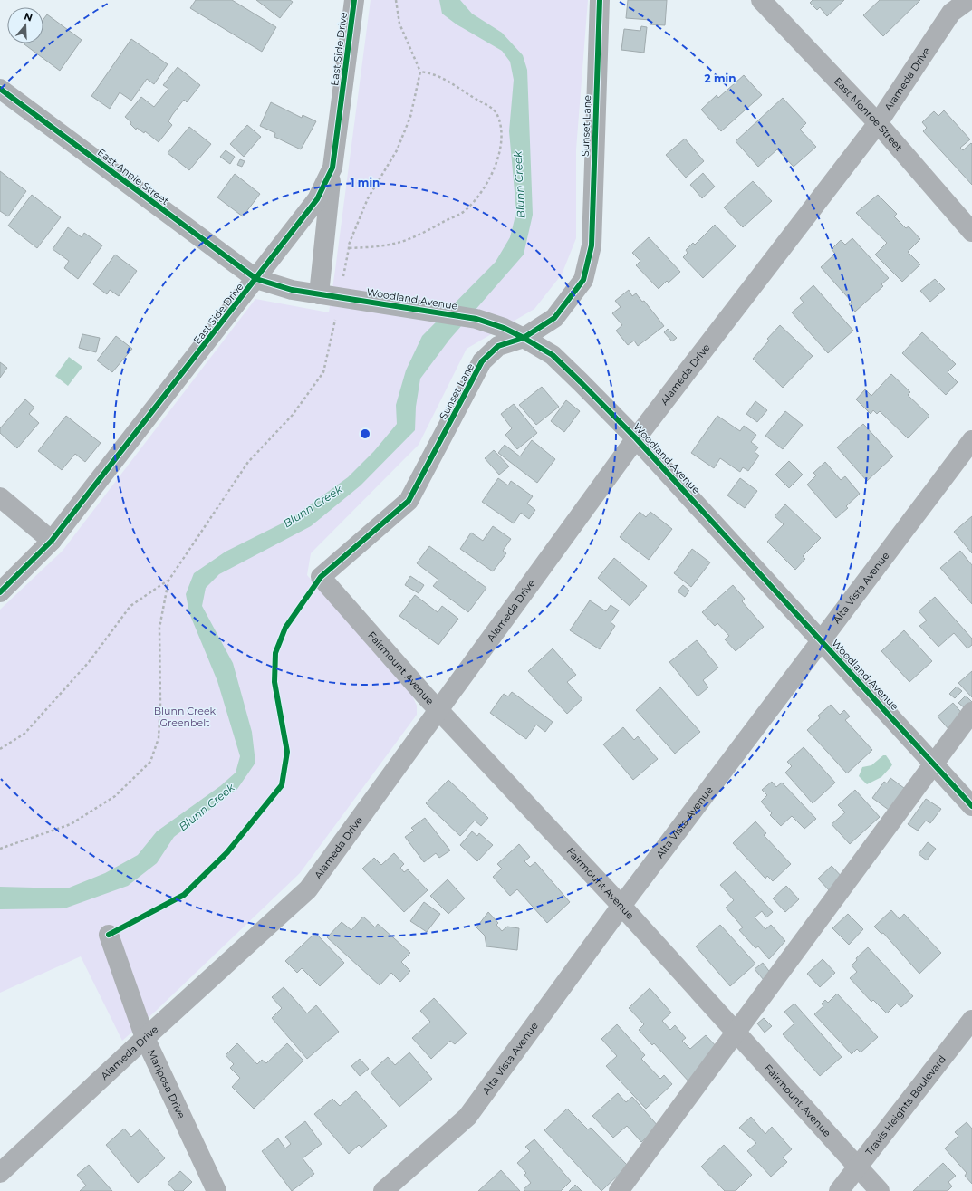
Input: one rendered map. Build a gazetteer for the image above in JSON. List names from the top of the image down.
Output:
{
  "streets": {
    "street": [
      "East Side Drive",
      "Alameda Drive",
      "East Monroe Street",
      "Sunset Lane",
      "East Annie Street",
      "Woodland Avenue",
      "Alta Vista Avenue",
      "Fairmount Avenue",
      "Mariposa Drive",
      "Travis Heights Boulevard"
    ]
  },
  "crossings": [
    ["East Side Drive", "East Annie Street"],
    ["East Side Drive", "Woodland Avenue"],
    ["Alameda Drive", "East Monroe Street"],
    ["Alameda Drive", "Woodland Avenue"],
    ["Alameda Drive", "Fairmount Avenue"],
    ["Alameda Drive", "Mariposa Drive"],
    ["Sunset Lane", "Woodland Avenue"],
    ["Sunset Lane", "Fairmount Avenue"],
    ["East Annie Street", "Woodland Avenue"],
    ["Woodland Avenue", "Alta Vista Avenue"],
    ["Alta Vista Avenue", "Fairmount Avenue"],
    ["Fairmount Avenue", "Travis Heights Boulevard"]
  ],
  "water": ["Blunn Creek"],
  "parks": ["Blunn Creek Greenbelt"],
  "north": "top",
  "rings": ["2 min", "1 min"]
}
